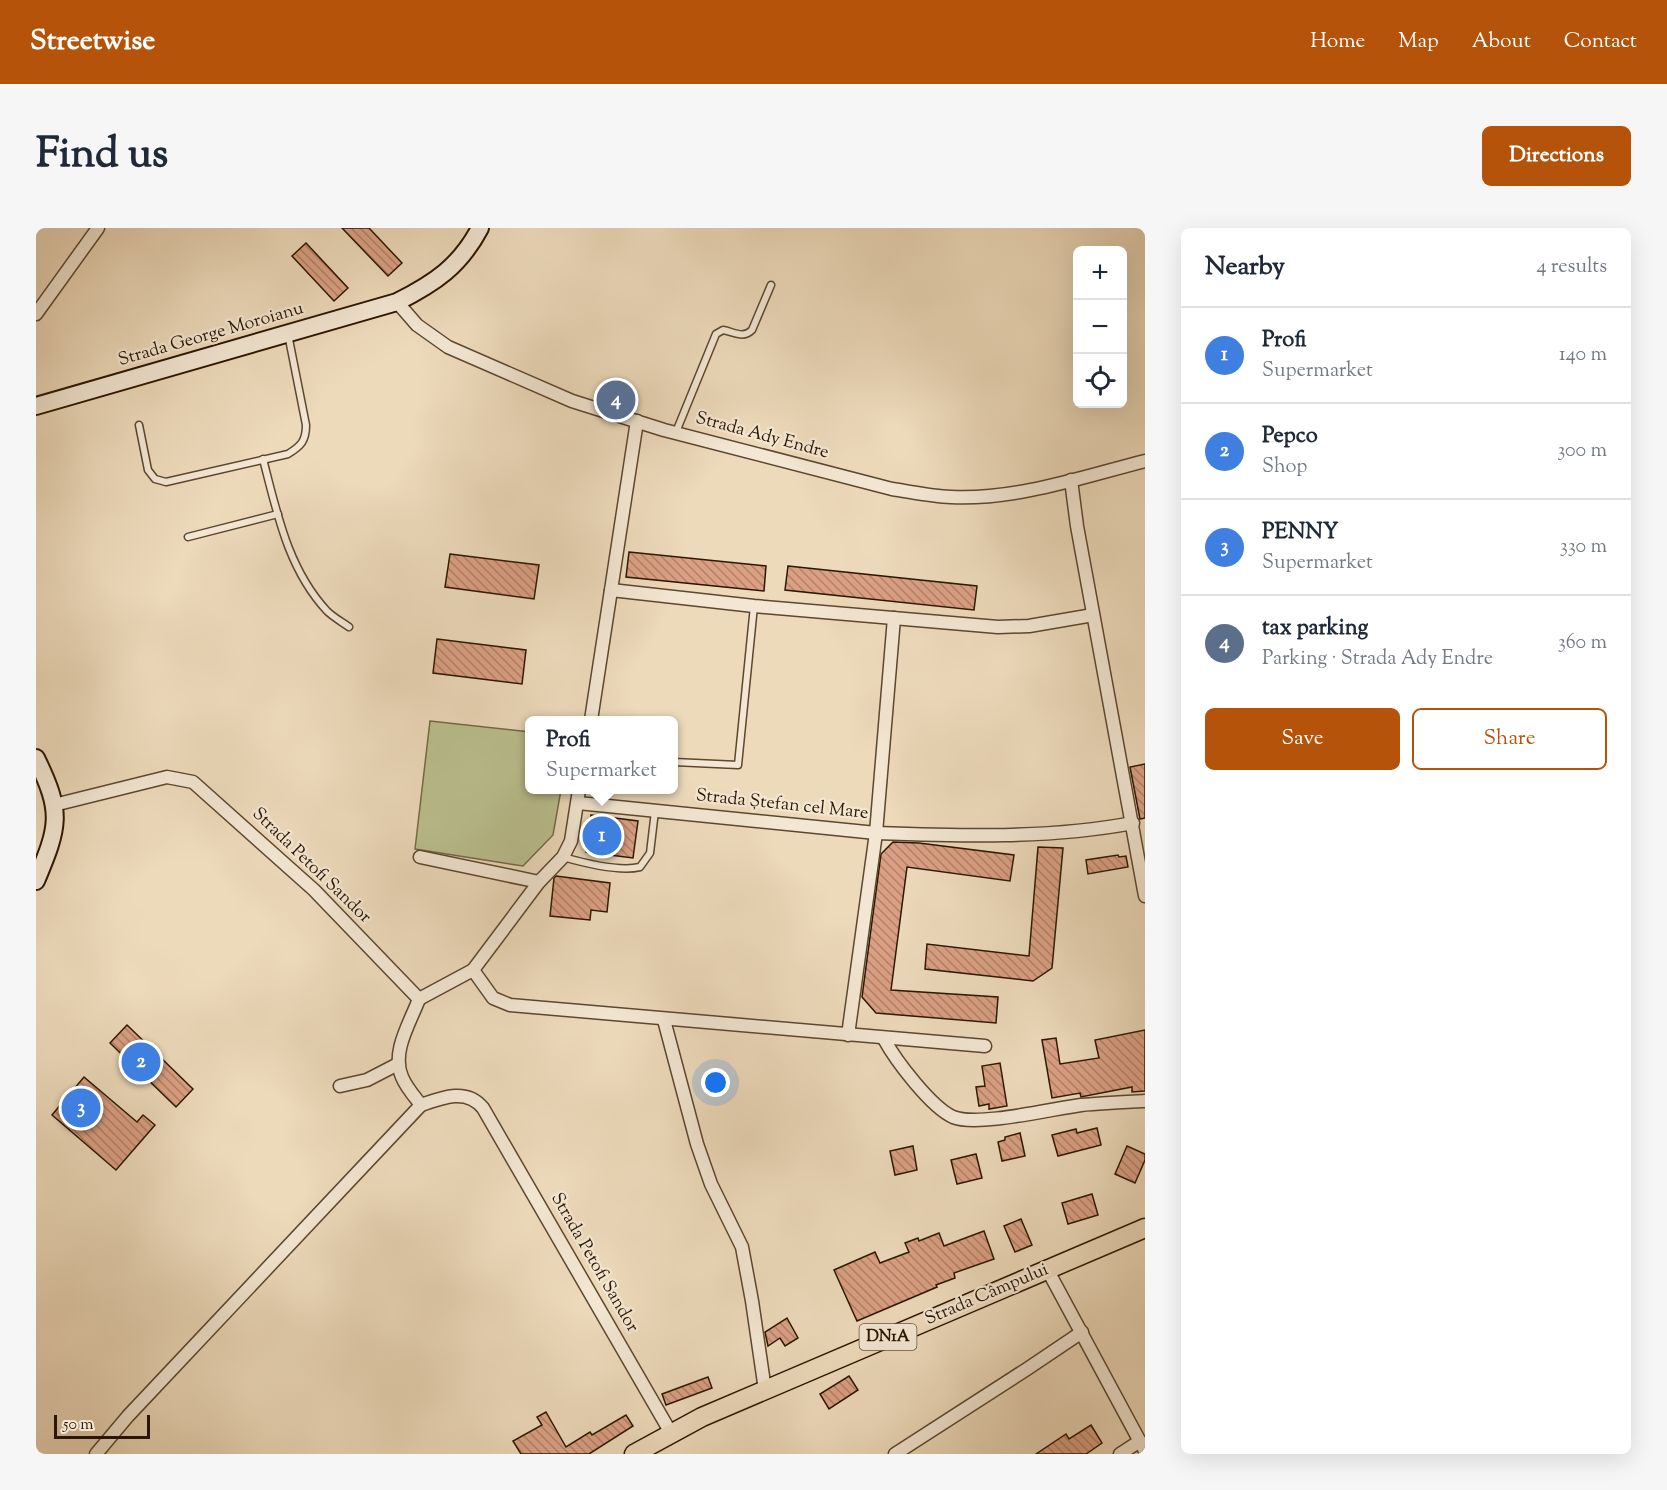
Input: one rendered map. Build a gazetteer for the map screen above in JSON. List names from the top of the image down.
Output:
{
  "streets": {
    "main road": ["Strada George Moroianu", "Strada Câmpului", "DN1A"],
    "street": ["Strada Ady Endre", "Strada Ștefan cel Mare", "Strada Petofi Sandor"]
  },
  "crossings": [
    ["Strada George Moroianu", "Strada Ady Endre"],
    ["Strada Petofi Sandor", "Strada Câmpului"]
  ],
  "scale_bar": "50 m",
  "page": {
    "header": "Streetwise",
    "nav": [
      "Home",
      "Map",
      "About",
      "Contact"
    ],
    "title": "Find us",
    "buttons": [
      "Directions",
      ["Save", "Share"]
    ],
    "heading": ["Nearby", "4 results"],
    "map_buttons": ["+", "−"],
    "list": [
      {
        "mark": "1",
        "name": "Profi",
        "note": "Supermarket",
        "value": "140 m"
      },
      {
        "mark": "2",
        "name": "Pepco",
        "note": "Shop",
        "value": "300 m"
      },
      {
        "mark": "3",
        "name": "PENNY",
        "note": "Supermarket",
        "value": "330 m"
      },
      {
        "mark": "4",
        "name": "tax parking",
        "note": "Parking · Strada Ady Endre",
        "value": "360 m"
      }
    ],
    "pins": [
      "4",
      "1",
      "2",
      "3"
    ],
    "popup": ["Profi", "Supermarket"],
    "scale": "50 m"
  }
}
